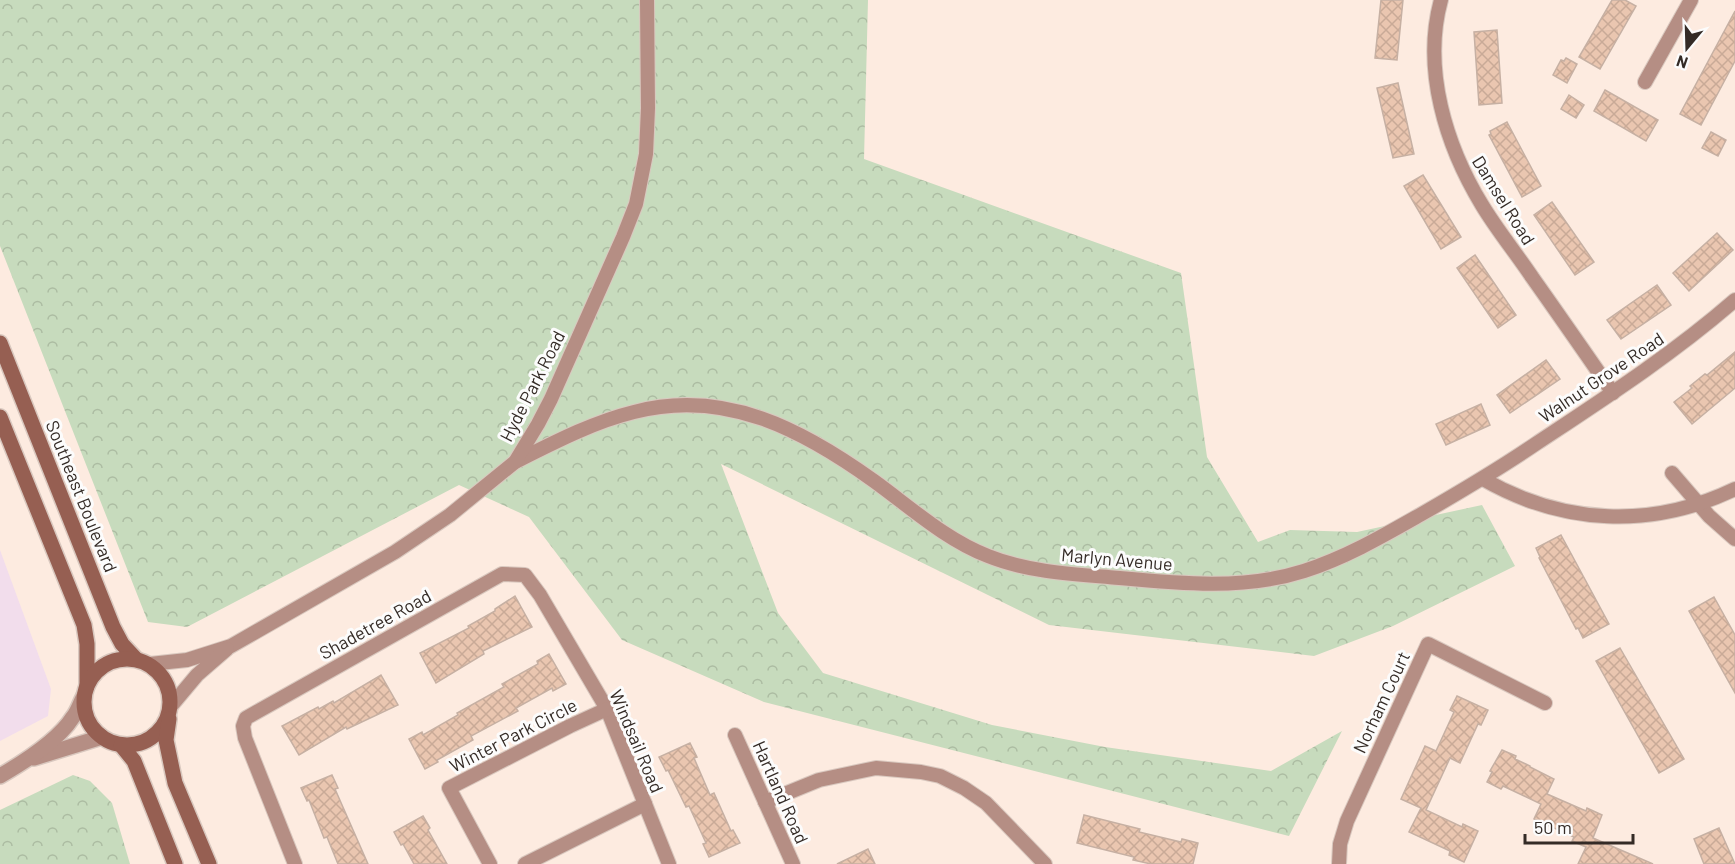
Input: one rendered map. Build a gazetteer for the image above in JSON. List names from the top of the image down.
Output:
{
  "streets": {
    "main road": ["Southeast Boulevard"],
    "street": [
      "Damsel Road",
      "Walnut Grove Road",
      "Hyde Park Road",
      "Marlyn Avenue",
      "Shadetree Road",
      "Norham Court",
      "Winter Park Circle",
      "Windsail Road",
      "Hartland Road"
    ]
  },
  "crossings": [
    ["Damsel Road", "Walnut Grove Road"],
    ["Walnut Grove Road", "Marlyn Avenue"],
    ["Hyde Park Road", "Southeast Boulevard"],
    ["Hyde Park Road", "Marlyn Avenue"],
    ["Shadetree Road", "Windsail Road"],
    ["Winter Park Circle", "Windsail Road"]
  ],
  "scale_bar": "50 m",
  "north": "bottom"
}
